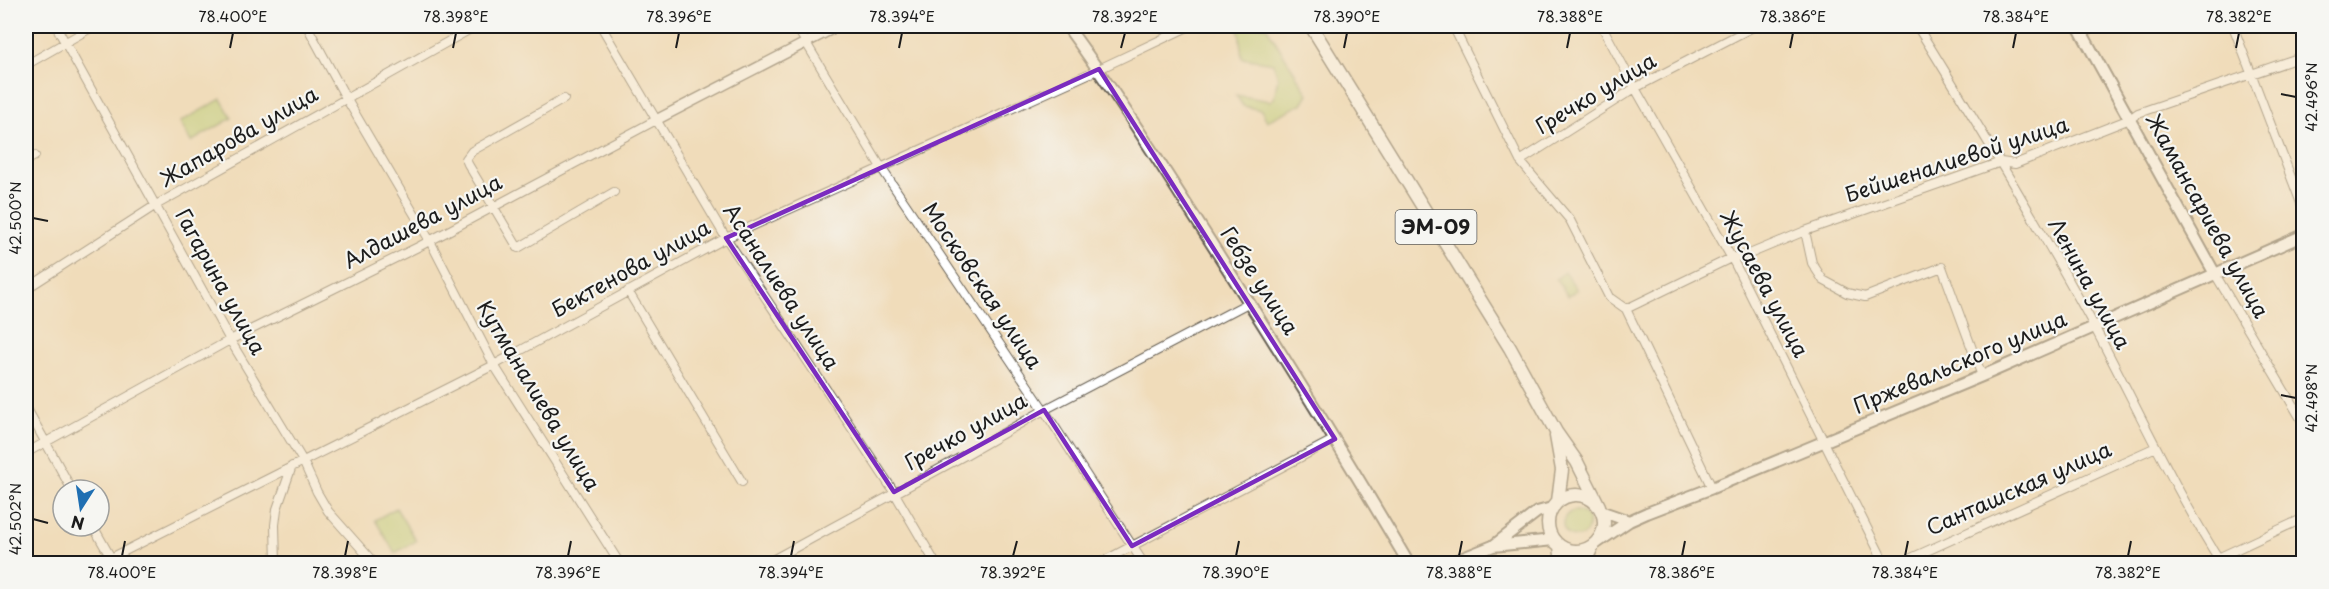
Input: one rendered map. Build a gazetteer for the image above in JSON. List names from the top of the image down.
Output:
{
  "streets": {
    "highway": ["ЭМ-09"],
    "main road": ["Жамансариева улица", "Гебзе улица", "Пржевальского улица"],
    "street": [
      "Гречко улица",
      "Жапарова улица",
      "Бейшеналиевой улица",
      "Алдашева улица",
      "Бектенова улица",
      "Гагарина улица",
      "Жусаева улица",
      "Ленина улица",
      "Московская улица",
      "Асаналиева улица",
      "Кутманалиева улица",
      "Санташская улица"
    ]
  },
  "crossings": [
    ["Гречко улица", "Гебзе улица"],
    ["Гречко улица", "Жусаева улица"],
    ["Гречко улица", "Московская улица"],
    ["Гречко улица", "Асаналиева улица"],
    ["Жапарова улица", "Гагарина улица"],
    ["Жапарова улица", "Кутманалиева улица"],
    ["Бейшеналиевой улица", "Жамансариева улица"],
    ["Бейшеналиевой улица", "Жусаева улица"],
    ["Бейшеналиевой улица", "Ленина улица"],
    ["Жамансариева улица", "Пржевальского улица"],
    ["Алдашева улица", "Гагарина улица"],
    ["Алдашева улица", "Московская улица"],
    ["Алдашева улица", "Асаналиева улица"],
    ["Алдашева улица", "Кутманалиева улица"],
    ["ЭМ-09", "Пржевальского улица"],
    ["Бектенова улица", "Гебзе улица"],
    ["Бектенова улица", "Гагарина улица"],
    ["Бектенова улица", "Московская улица"],
    ["Бектенова улица", "Асаналиева улица"],
    ["Бектенова улица", "Кутманалиева улица"],
    ["Жусаева улица", "Пржевальского улица"],
    ["Ленина улица", "Пржевальского улица"],
    ["Ленина улица", "Санташская улица"]
  ],
  "north": "bottom",
  "coordinates": [
    "78.400°E",
    "78.398°E",
    "78.396°E",
    "78.394°E",
    "78.392°E",
    "78.390°E",
    "78.388°E",
    "78.386°E",
    "78.384°E",
    "78.382°E",
    "42.496°N",
    "42.500°N",
    "42.498°N",
    "42.502°N"
  ]
}
